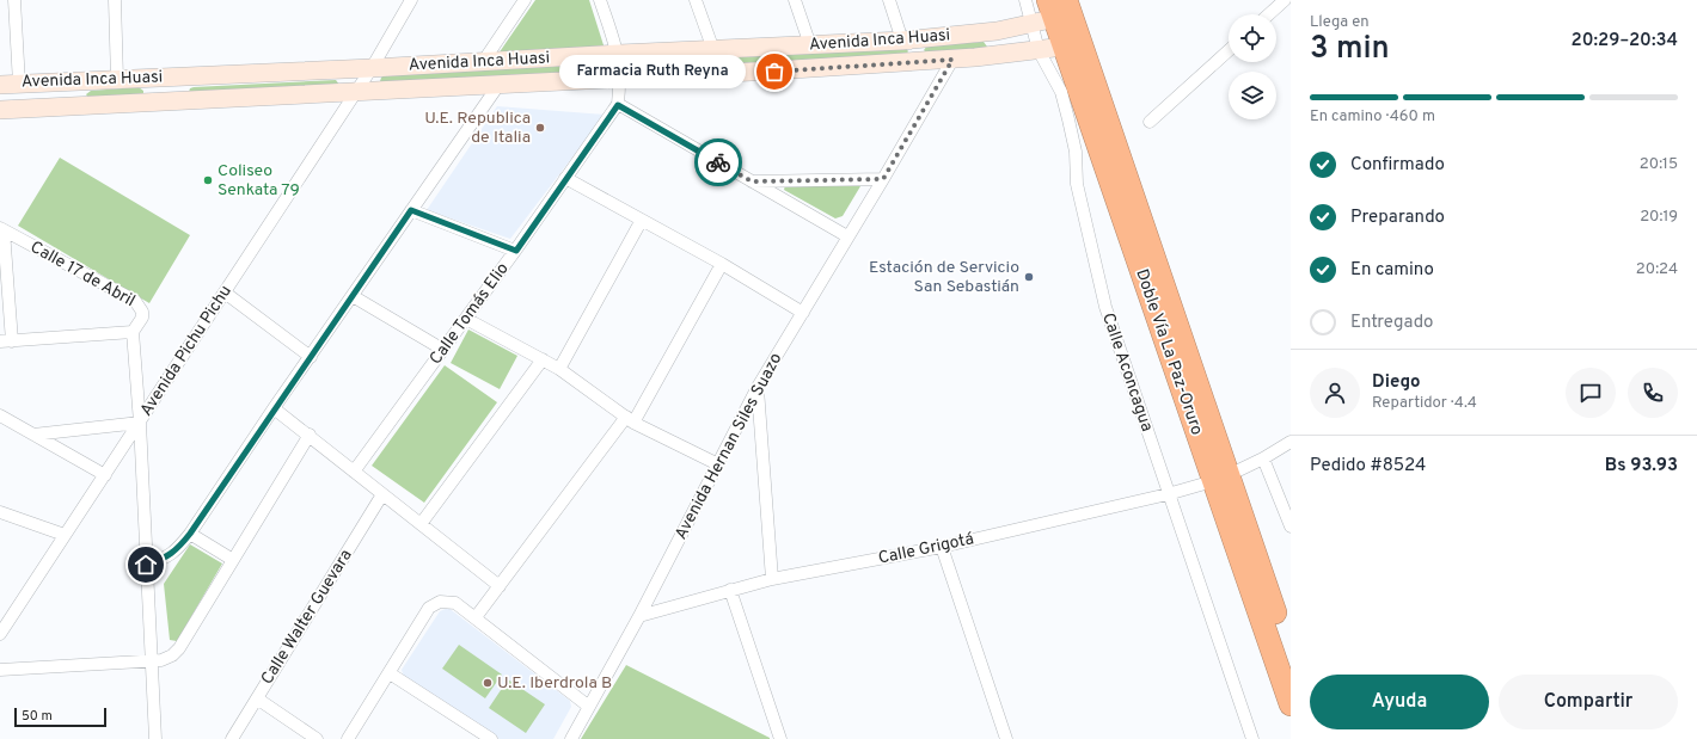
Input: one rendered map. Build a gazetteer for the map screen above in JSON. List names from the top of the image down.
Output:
{
  "streets": {
    "highway": ["Doble Vía La Paz-Oruro"],
    "street": [
      "Avenida Inca Huasi",
      "Calle 17 de Abril",
      "Calle Tomás Elio",
      "Avenida Pichu Pichu",
      "Calle Aconcagua",
      "Avenida Hernan Siles Suazo",
      "Calle Grigotá",
      "Calle Walter Guevara"
    ]
  },
  "crossings": [
    ["Avenida Inca Huasi", "Avenida Pichu Pichu"],
    ["Avenida Inca Huasi", "Doble Vía La Paz-Oruro"],
    ["Avenida Inca Huasi", "Calle Aconcagua"],
    ["Avenida Inca Huasi", "Avenida Hernan Siles Suazo"],
    ["Doble Vía La Paz-Oruro", "Calle Grigotá"],
    ["Calle Aconcagua", "Calle Grigotá"],
    ["Avenida Hernan Siles Suazo", "Calle Grigotá"]
  ],
  "places": [
    "Farmacia Ruth Reyna",
    "U.E. Republica de Italia",
    "Coliseo Senkata 79",
    "Estación de Servicio San Sebastián",
    "U.E. Iberdrola B"
  ],
  "scale_bar": "50 m",
  "page": {
    "heading": ["3 min", "Llega en", "20:29–20:34"],
    "panel": [
      "Diego",
      "Repartidor · 4.4",
      "Pedido #8524",
      "Bs 93.93"
    ],
    "bubble": "Farmacia Ruth Reyna",
    "bar": "En camino · 460 m",
    "list": [
      ["Confirmado", "20:15"],
      ["Preparando", "20:19"],
      ["En camino", "20:24"],
      "Entregado"
    ],
    "buttons": ["Ayuda", "Compartir"],
    "scale": "50 m"
  }
}
